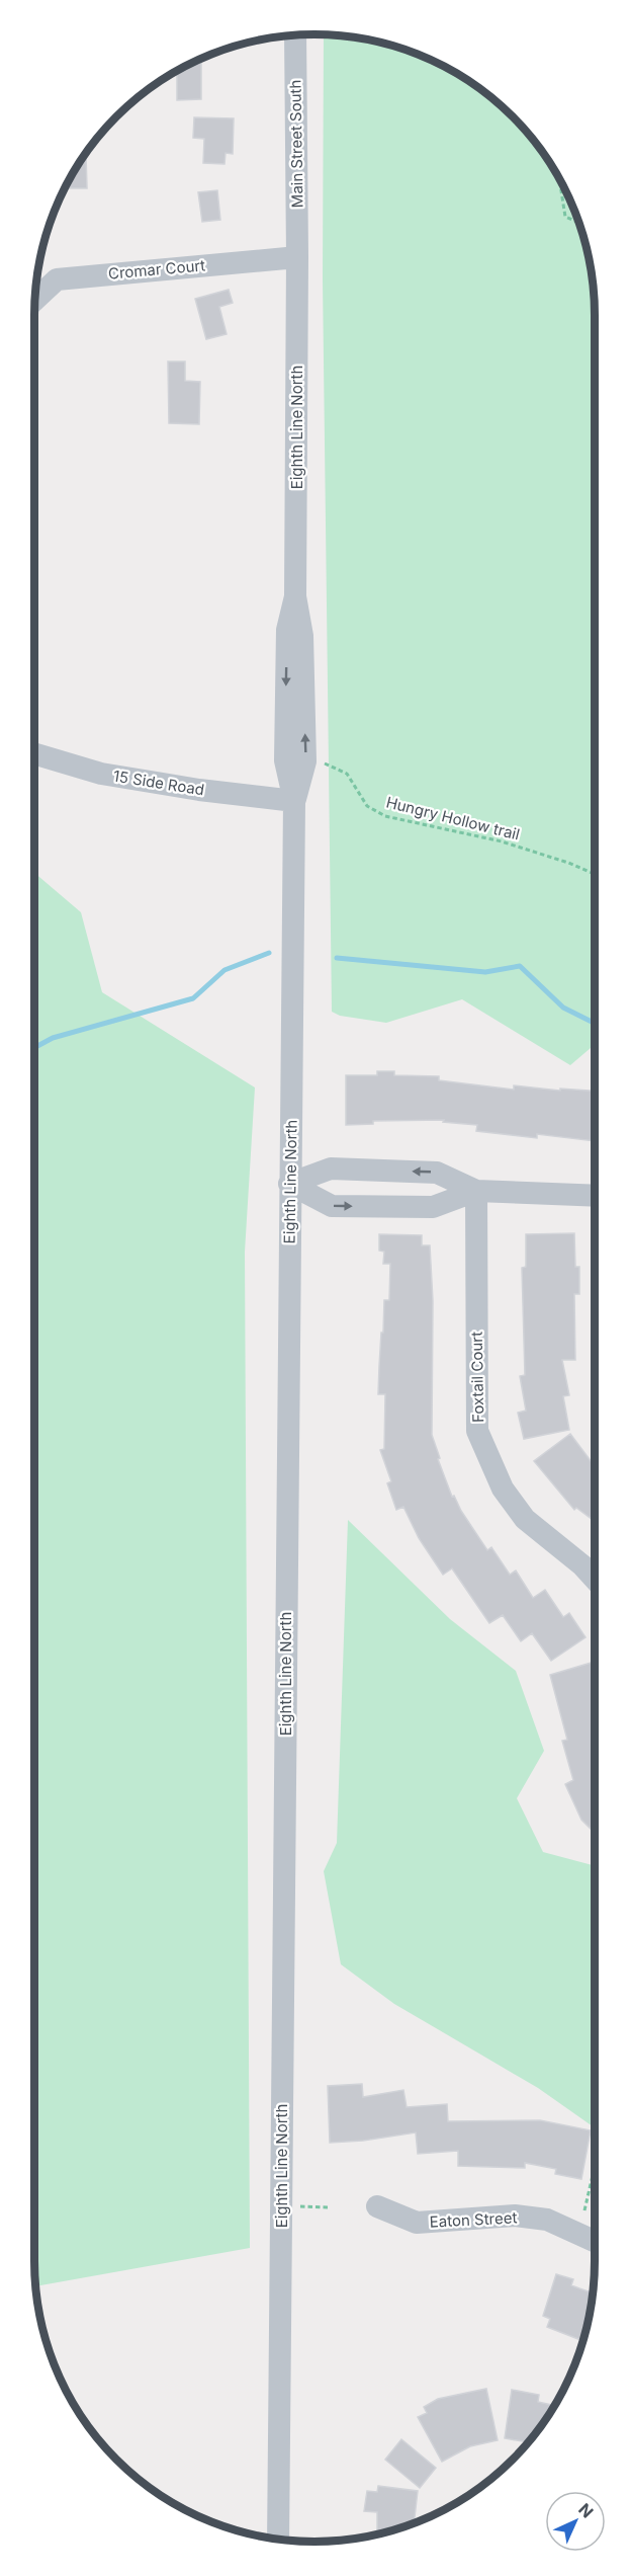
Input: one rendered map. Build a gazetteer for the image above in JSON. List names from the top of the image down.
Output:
{
  "streets": {
    "street": [
      "Main Street South",
      "Cromar Court",
      "Eighth Line North",
      "15 Side Road",
      "Foxtail Court",
      "Eaton Street"
    ],
    "path": ["Hungry Hollow trail"]
  },
  "crossings": [
    ["Main Street South", "Cromar Court"],
    ["Main Street South", "Eighth Line North"],
    ["Cromar Court", "Eighth Line North"],
    ["Eighth Line North", "15 Side Road"]
  ],
  "north": "top right"
}
